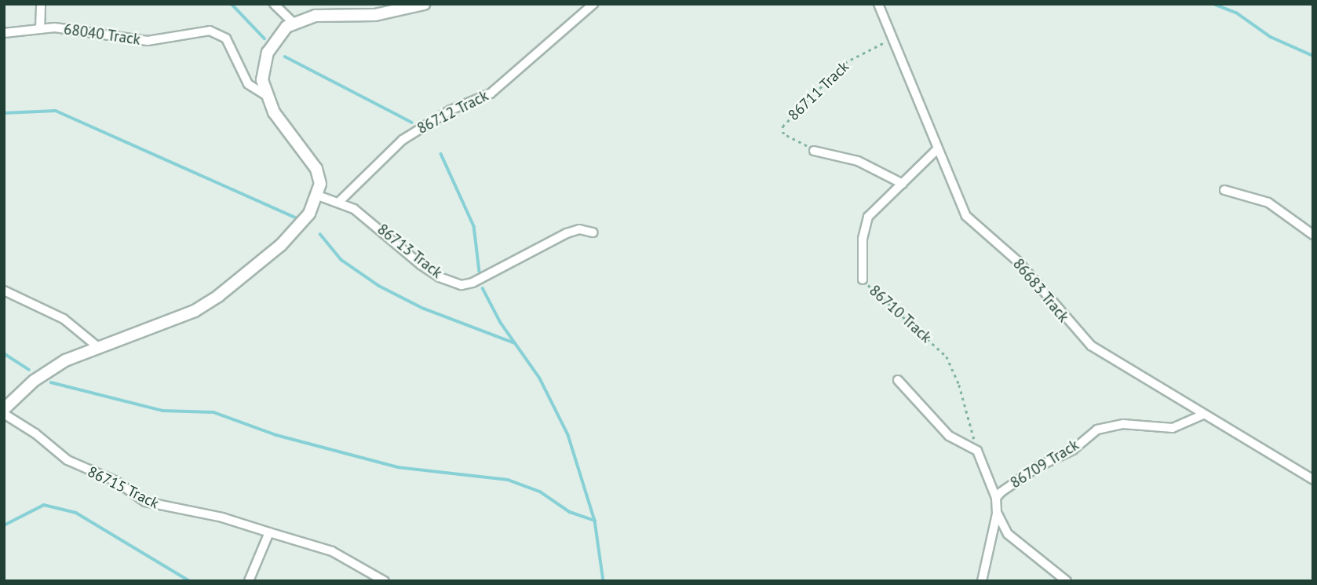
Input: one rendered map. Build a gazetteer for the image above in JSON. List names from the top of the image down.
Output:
{
  "streets": {
    "street": [
      "68040 Track",
      "86712 Track",
      "86713 Track",
      "86683 Track",
      "86710 Track",
      "86709 Track",
      "86715 Track"
    ],
    "path": ["86711 Track"]
  },
  "crossings": [
    ["86711 Track", "86683 Track"],
    ["86712 Track", "86713 Track"],
    ["86683 Track", "86710 Track"],
    ["86683 Track", "86709 Track"]
  ]
}
